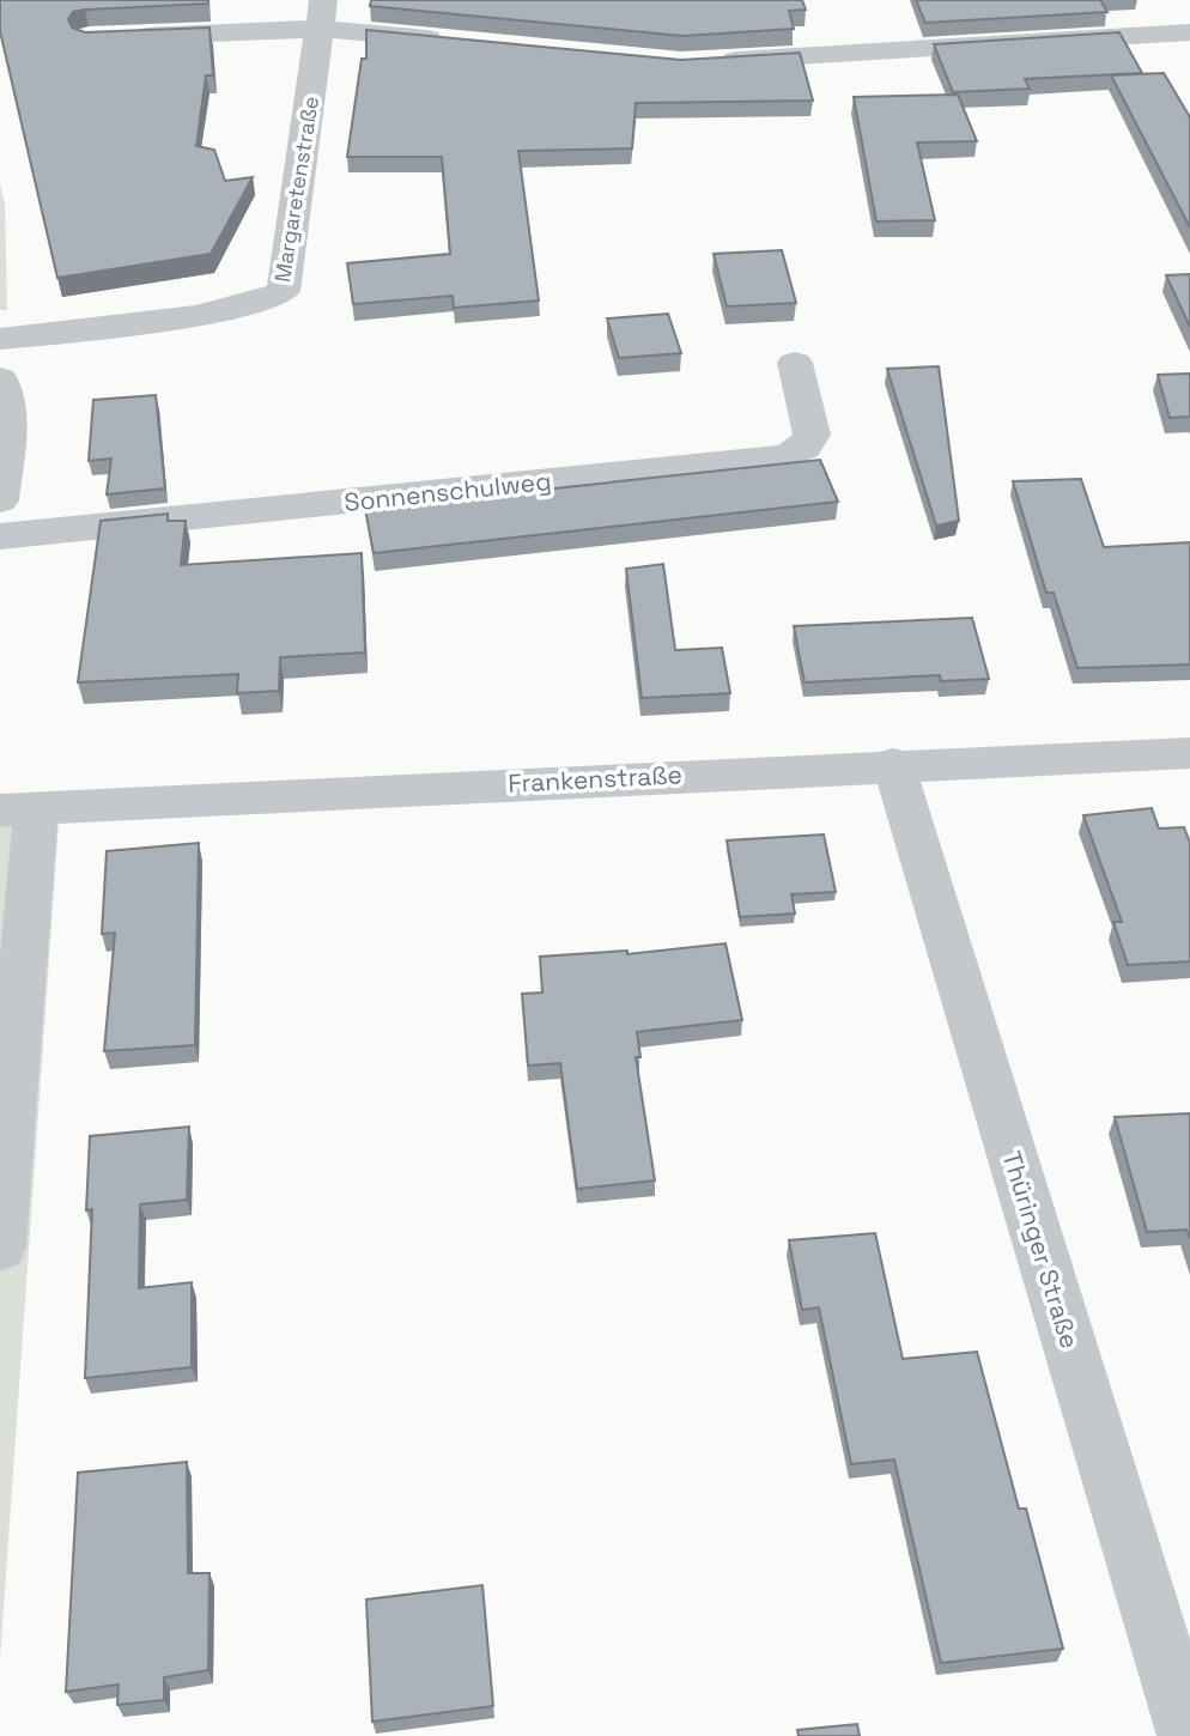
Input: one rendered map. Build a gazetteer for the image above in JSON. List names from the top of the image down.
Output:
{
  "streets": {
    "street": [
      "Margaretenstraße",
      "Sonnenschulweg",
      "Frankenstraße",
      "Thüringer Straße"
    ]
  },
  "crossings": [
    ["Frankenstraße", "Thüringer Straße"]
  ]
}
